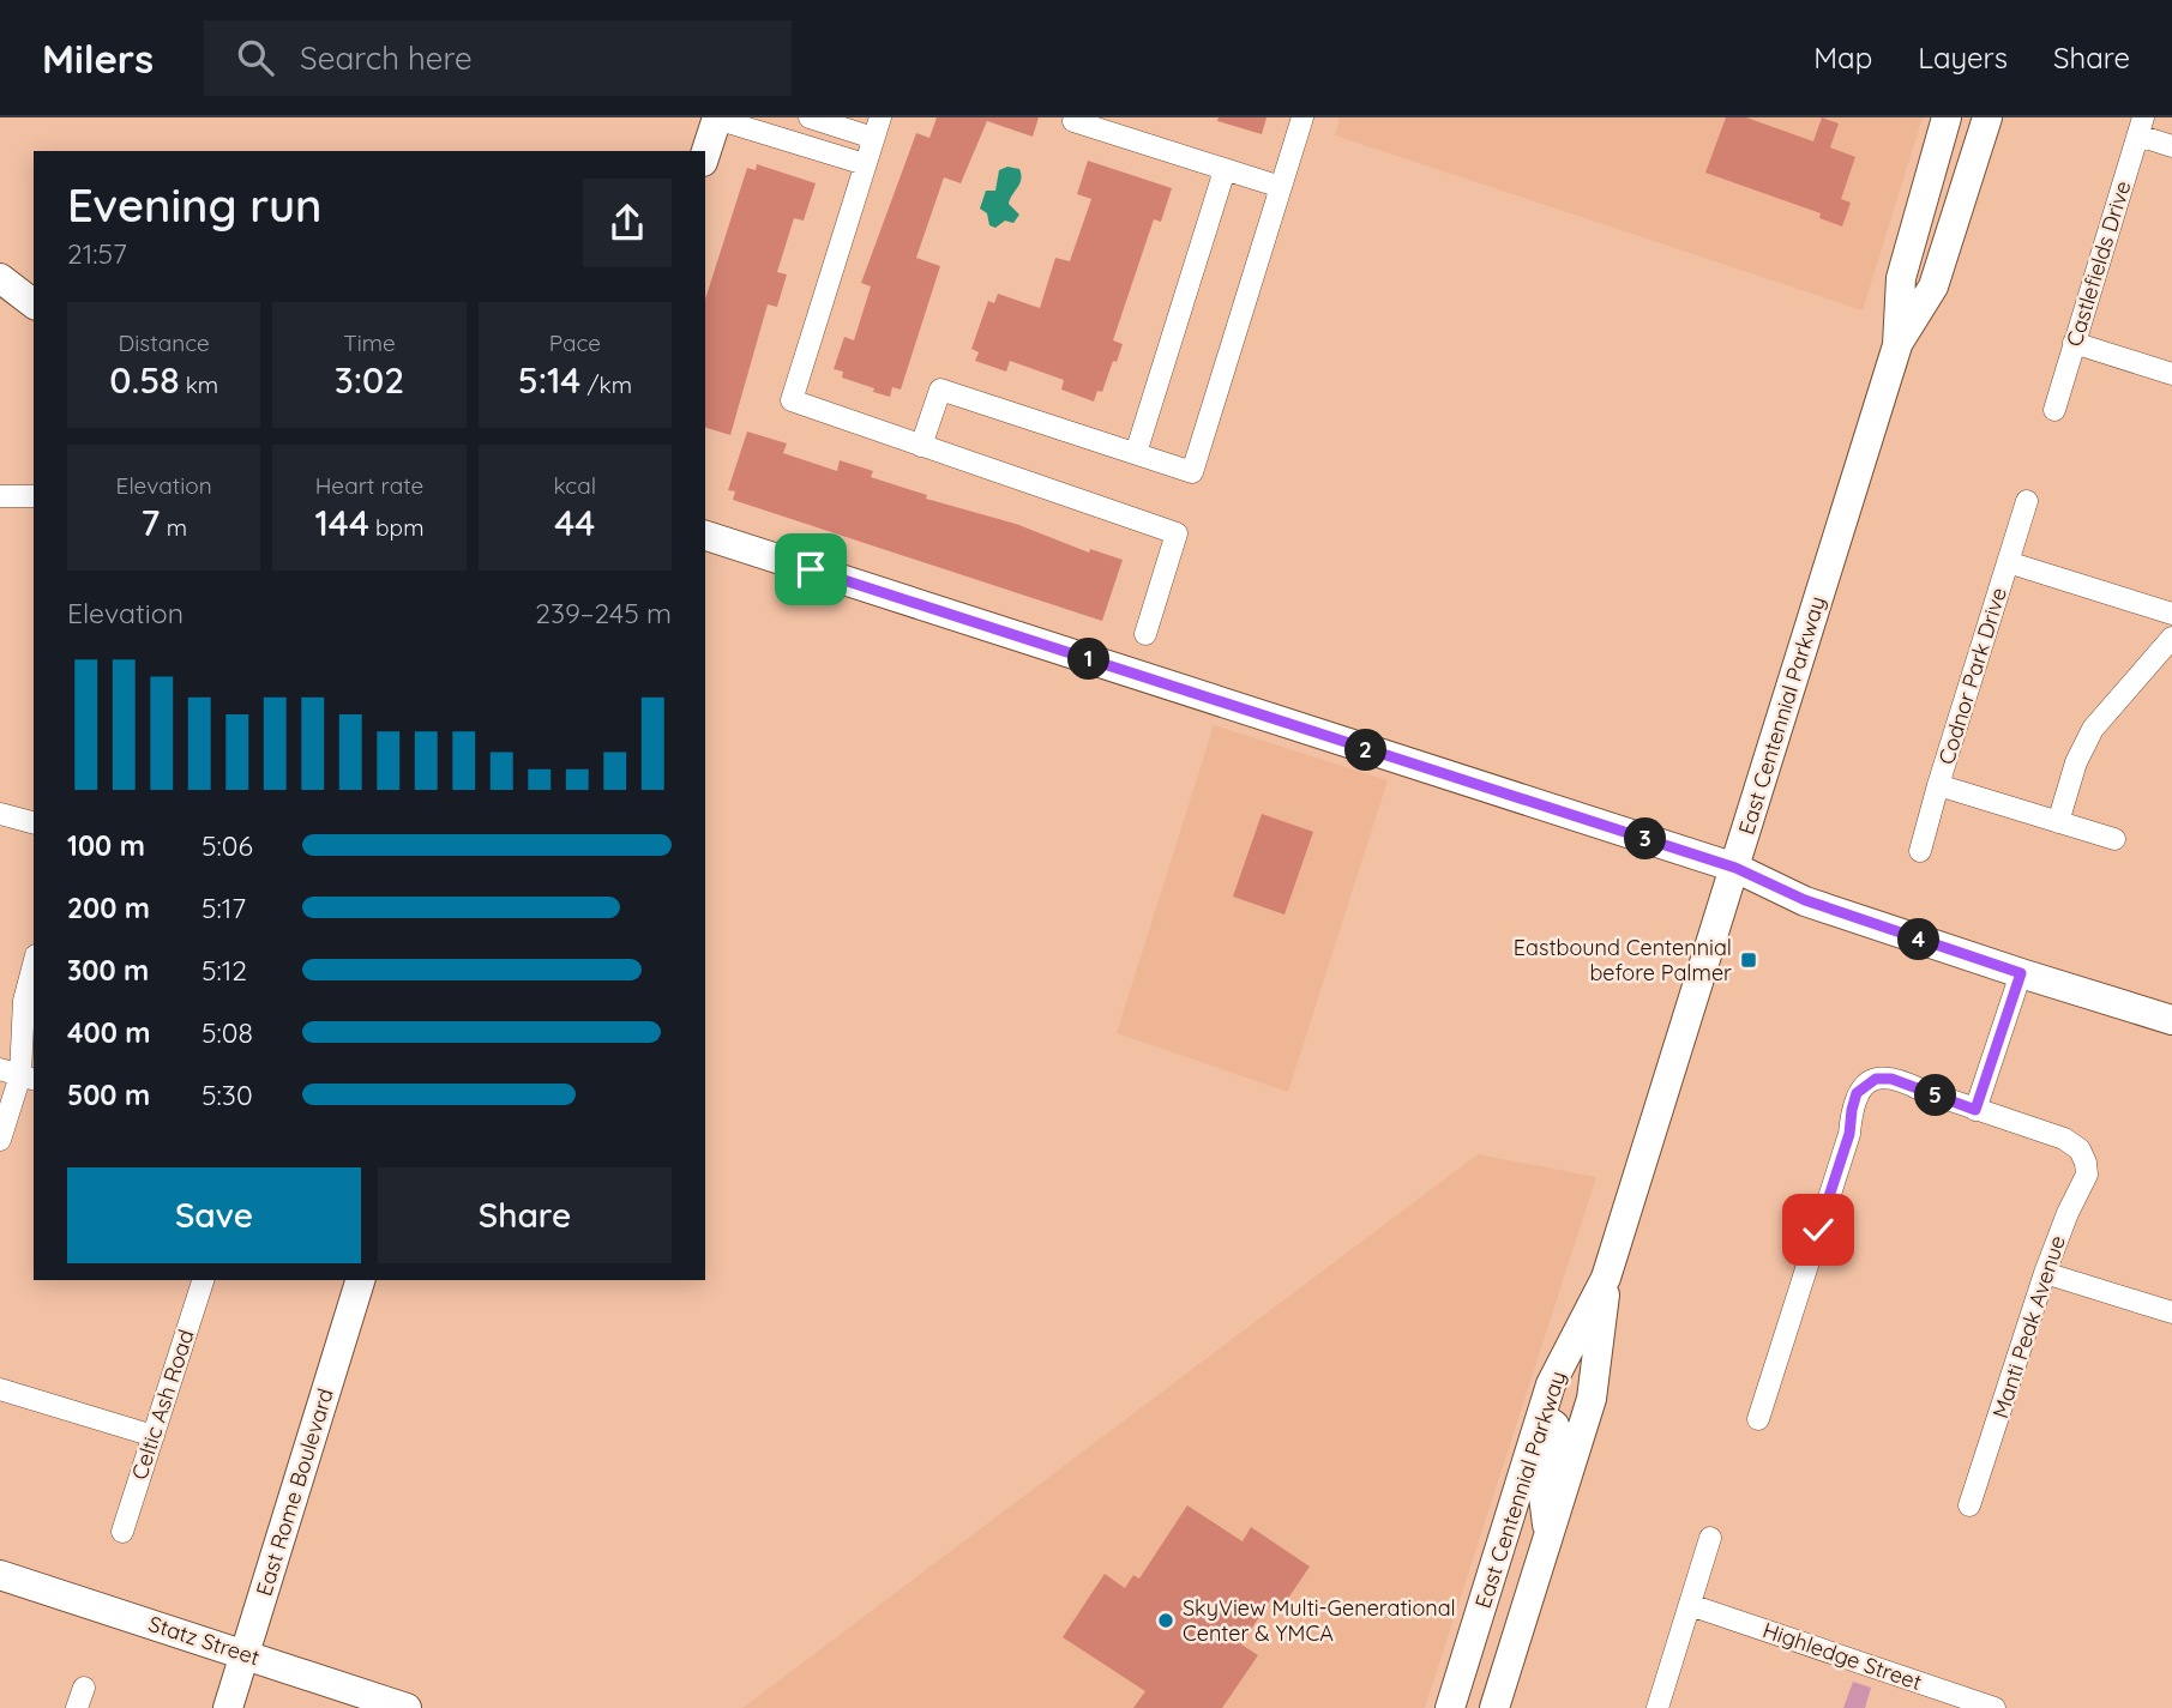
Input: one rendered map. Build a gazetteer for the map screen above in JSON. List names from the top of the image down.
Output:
{
  "streets": {
    "street": [
      "Castlefields Drive",
      "Codnor Park Drive",
      "East Centennial Parkway",
      "Manti Peak Avenue",
      "Celtic Ash Road",
      "East Rome Boulevard",
      "Statz Street",
      "Highledge Street"
    ]
  },
  "crossings": [
    ["East Rome Boulevard", "Statz Street"]
  ],
  "places": {
    "transit": ["Eastbound Centennial before Palmer"],
    "other": ["SkyView Multi-Generational Center & YMCA"]
  },
  "page": {
    "header": "Milers",
    "search": "Search here",
    "nav": ["Map", "Layers", "Share"],
    "heading": ["Evening run", "21:57"],
    "stats": [
      ["Distance", "0.58 km"],
      ["Time", "3:02"],
      ["Pace", "5:14 /km"],
      ["Elevation", "7 m"],
      ["Heart rate", "144 bpm"],
      ["kcal", "44"]
    ],
    "chart": ["Elevation", "239–245 m"],
    "pins": [
      "1",
      "2",
      "3",
      "4",
      "5"
    ],
    "list": [
      {
        "name": "100 m",
        "note": "5:06"
      },
      {
        "name": "200 m",
        "note": "5:17"
      },
      {
        "name": "300 m",
        "note": "5:12"
      },
      {
        "name": "400 m",
        "note": "5:08"
      },
      {
        "name": "500 m",
        "note": "5:30"
      }
    ],
    "buttons": ["Save", "Share"]
  }
}
